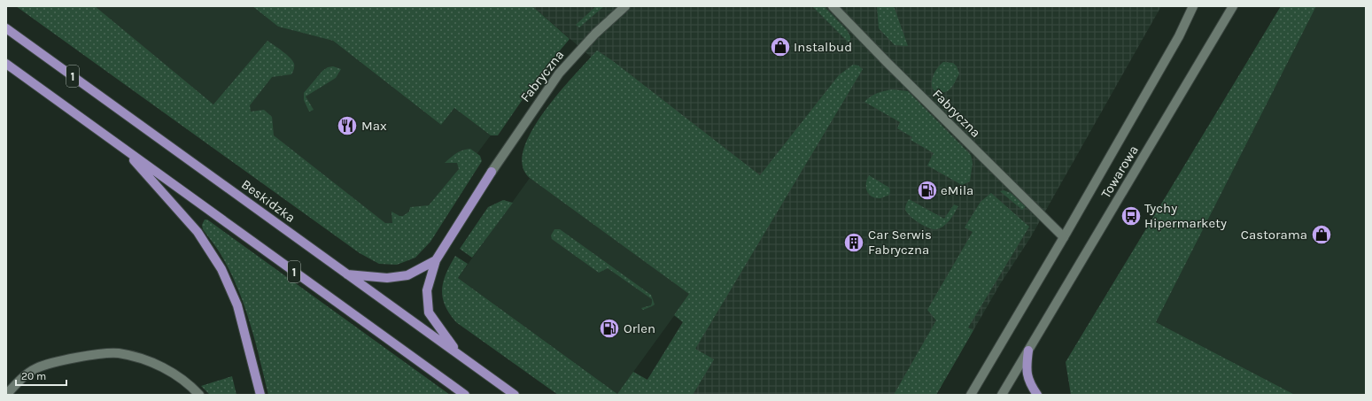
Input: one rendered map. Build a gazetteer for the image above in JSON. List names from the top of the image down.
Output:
{
  "streets": {
    "main road": ["1", "Beskidzka"],
    "street": ["Fabryczna", "Towarowa"]
  },
  "crossings": [
    ["Fabryczna", "Towarowa"]
  ],
  "places": {
    "shop": ["Instalbud", "Castorama"],
    "restaurant": ["Max"],
    "fuel station": ["eMila", "Orlen"],
    "bus stop": ["Tychy Hipermarkety"],
    "building": ["Car Serwis Fabryczna"]
  },
  "scale_bar": "20 m"
}
